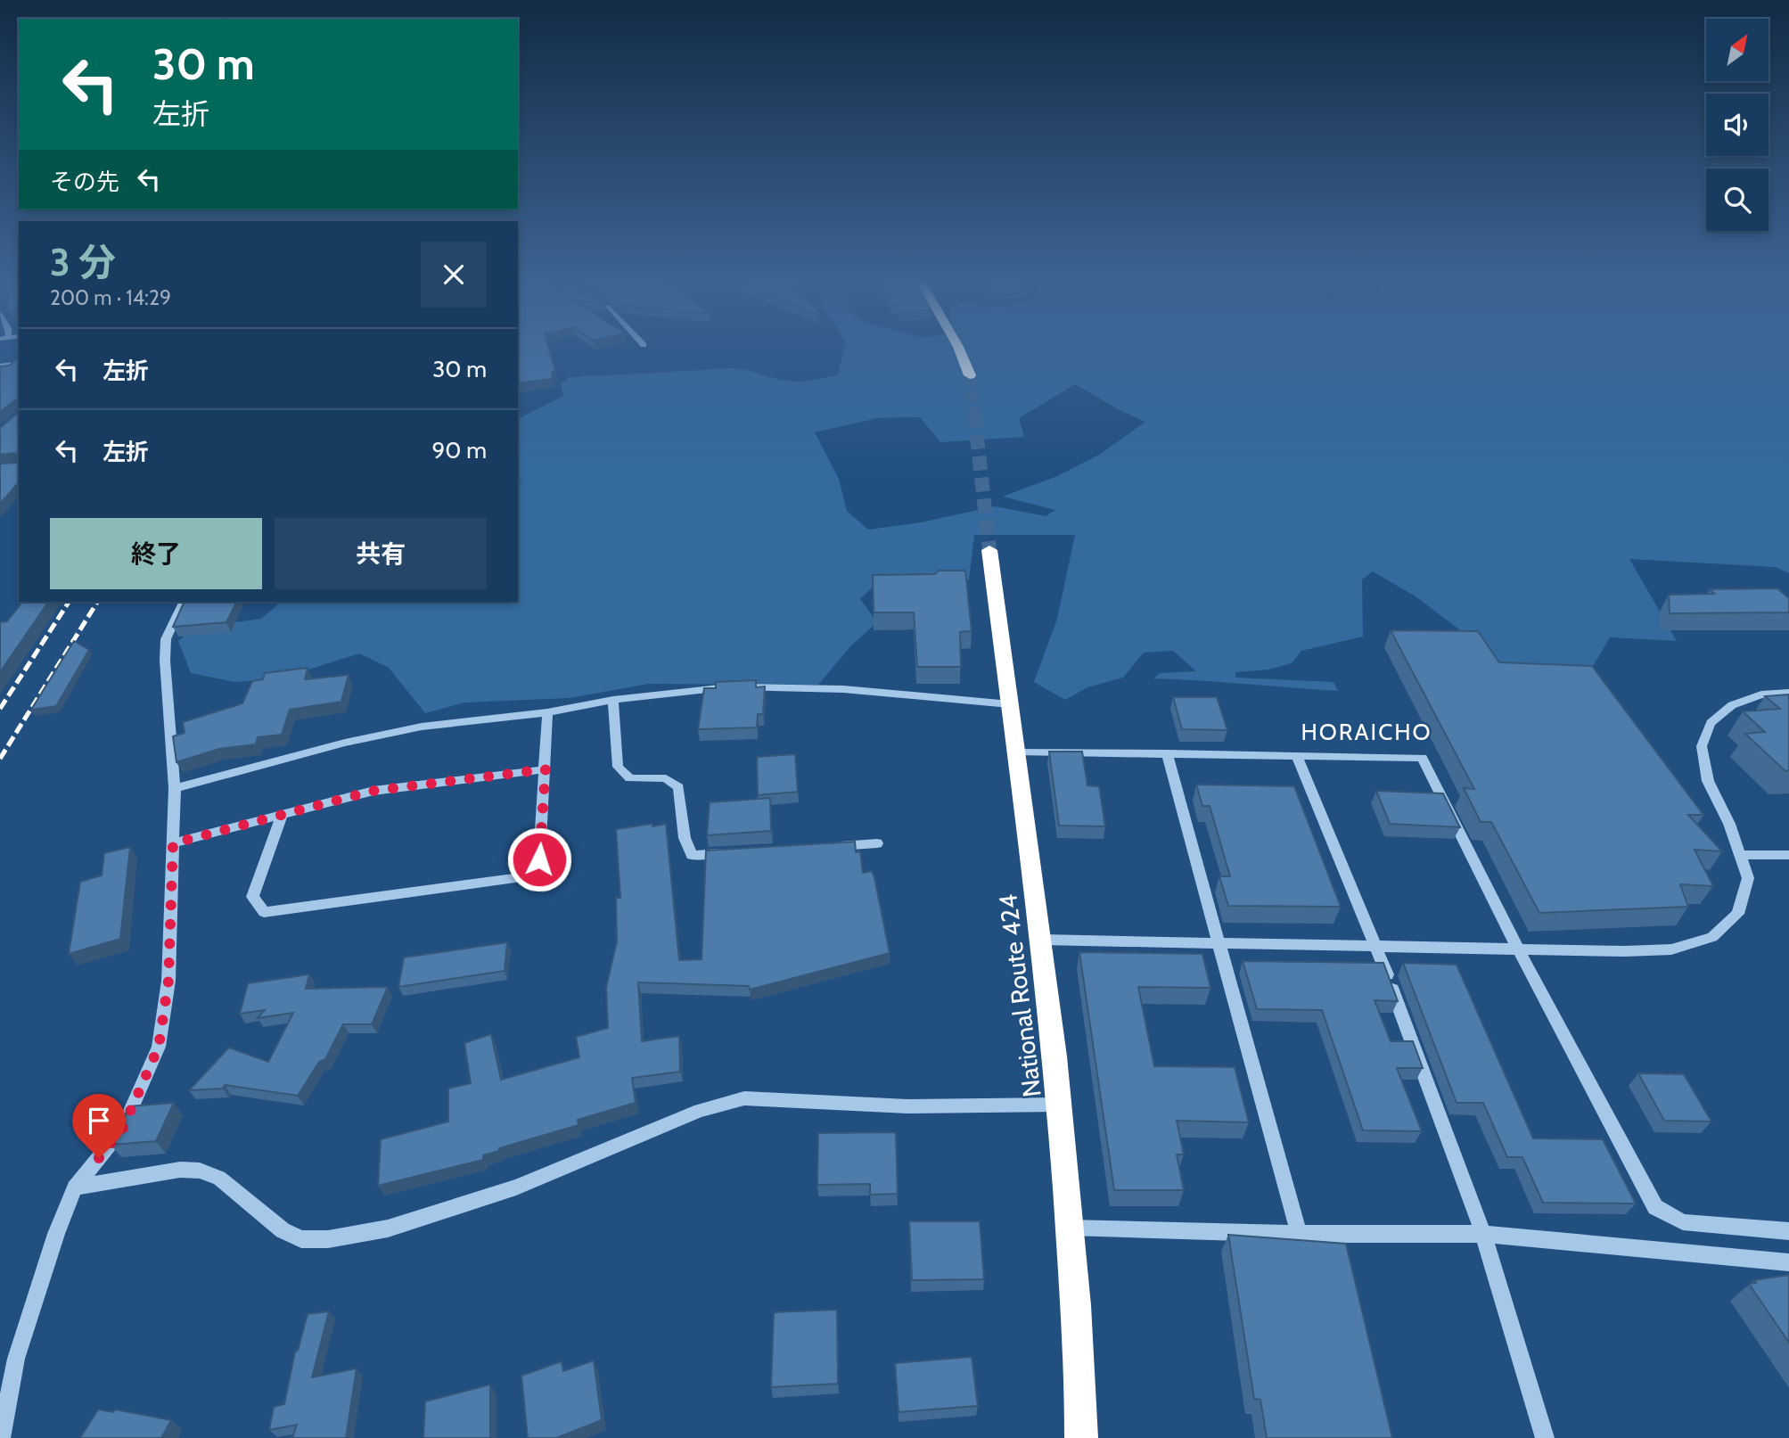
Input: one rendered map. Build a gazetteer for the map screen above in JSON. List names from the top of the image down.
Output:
{
  "streets": {
    "highway": ["National Route 424"]
  },
  "districts": ["HORAICHO"],
  "north": "top right",
  "page": {
    "turn": ["30 m", "左折"],
    "then": "その先",
    "heading": ["3 分", "200 m · 14:29"],
    "list": [
      {
        "name": "左折",
        "value": "30 m"
      },
      {
        "name": "左折",
        "value": "90 m"
      }
    ],
    "buttons": ["終了", "共有"]
  }
}
